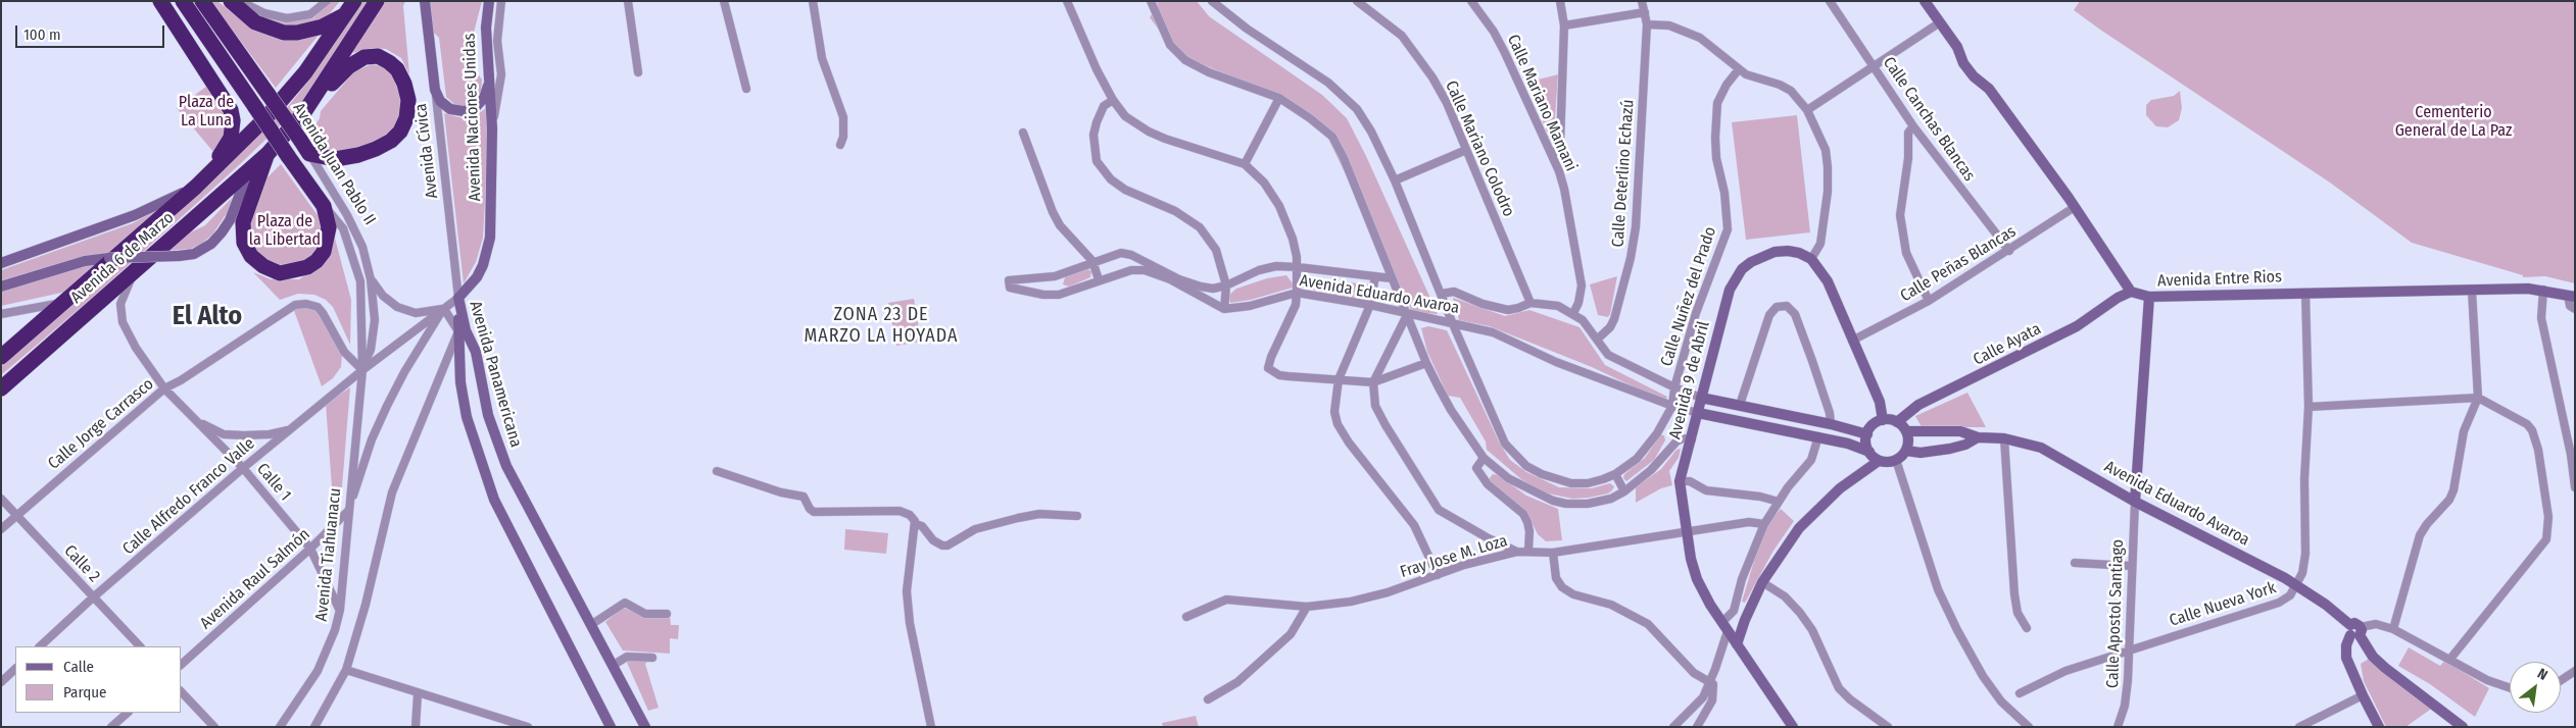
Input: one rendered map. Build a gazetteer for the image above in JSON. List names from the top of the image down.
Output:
{
  "streets": {
    "highway": ["Avenida Juan Pablo II", "Avenida 6 de Marzo"],
    "main road": [
      "Avenida Naciones Unidas",
      "Avenida Cívica",
      "Avenida Entre Rios",
      "Avenida Eduardo Avaroa",
      "Calle Ayata",
      "Avenida Panamericana",
      "Avenida 9 de Abril"
    ],
    "street": [
      "Calle Mariano Mamani",
      "Calle Canchas Blancas",
      "Calle Mariano Colodro",
      "Calle Deterlino Echazú",
      "Calle Peñas Blancas",
      "Calle Nuñez del Prado",
      "Calle Jorge Carrasco",
      "Calle 1",
      "Calle Alfredo Franco Valle",
      "Avenida Tiahuanacu",
      "Fray Jose M. Loza",
      "Calle 2",
      "Avenida Raul Salmón",
      "Calle Nueva York",
      "Calle Apostol Santiago"
    ]
  },
  "crossings": [
    ["Calle Mariano Mamani", "Avenida Eduardo Avaroa"],
    ["Avenida Naciones Unidas", "Avenida Cívica"],
    ["Avenida Naciones Unidas", "Avenida Juan Pablo II"],
    ["Avenida Naciones Unidas", "Avenida Panamericana"],
    ["Avenida Naciones Unidas", "Calle Jorge Carrasco"],
    ["Avenida Naciones Unidas", "Calle Alfredo Franco Valle"],
    ["Avenida Naciones Unidas", "Avenida Tiahuanacu"],
    ["Avenida Naciones Unidas", "Avenida Raul Salmón"],
    ["Calle Canchas Blancas", "Calle Peñas Blancas"],
    ["Calle Mariano Colodro", "Avenida Eduardo Avaroa"],
    ["Avenida Cívica", "Avenida Panamericana"],
    ["Avenida Juan Pablo II", "Calle Jorge Carrasco"],
    ["Avenida Juan Pablo II", "Calle Alfredo Franco Valle"],
    ["Avenida Juan Pablo II", "Avenida Tiahuanacu"],
    ["Calle Deterlino Echazú", "Avenida Eduardo Avaroa"],
    ["Avenida 6 de Marzo", "Calle 1"],
    ["Avenida Entre Rios", "Calle Ayata"],
    ["Avenida Entre Rios", "Calle Nueva York"],
    ["Avenida Eduardo Avaroa", "Calle Nuñez del Prado"],
    ["Avenida Eduardo Avaroa", "Calle Ayata"],
    ["Avenida Eduardo Avaroa", "Avenida 9 de Abril"],
    ["Avenida Eduardo Avaroa", "Calle Nueva York"],
    ["Avenida Eduardo Avaroa", "Calle Apostol Santiago"],
    ["Avenida 9 de Abril", "Fray Jose M. Loza"],
    ["Calle Jorge Carrasco", "Calle 1"],
    ["Calle Jorge Carrasco", "Calle Alfredo Franco Valle"],
    ["Calle Jorge Carrasco", "Avenida Tiahuanacu"],
    ["Calle Jorge Carrasco", "Calle 2"],
    ["Calle 1", "Calle Alfredo Franco Valle"],
    ["Calle 1", "Avenida Tiahuanacu"],
    ["Calle 1", "Avenida Raul Salmón"],
    ["Calle Alfredo Franco Valle", "Avenida Tiahuanacu"],
    ["Calle Alfredo Franco Valle", "Calle 2"],
    ["Avenida Tiahuanacu", "Avenida Raul Salmón"],
    ["Calle Nueva York", "Calle Apostol Santiago"]
  ],
  "districts": ["ZONA 23 DE MARZO LA HOYADA", "El Alto"],
  "parks": ["Plaza de La Luna", "Cementerio General de La Paz", "Plaza de la Libertad"],
  "legend": ["Calle", "Parque"],
  "scale_bar": "100 m",
  "north": "top right"
}
